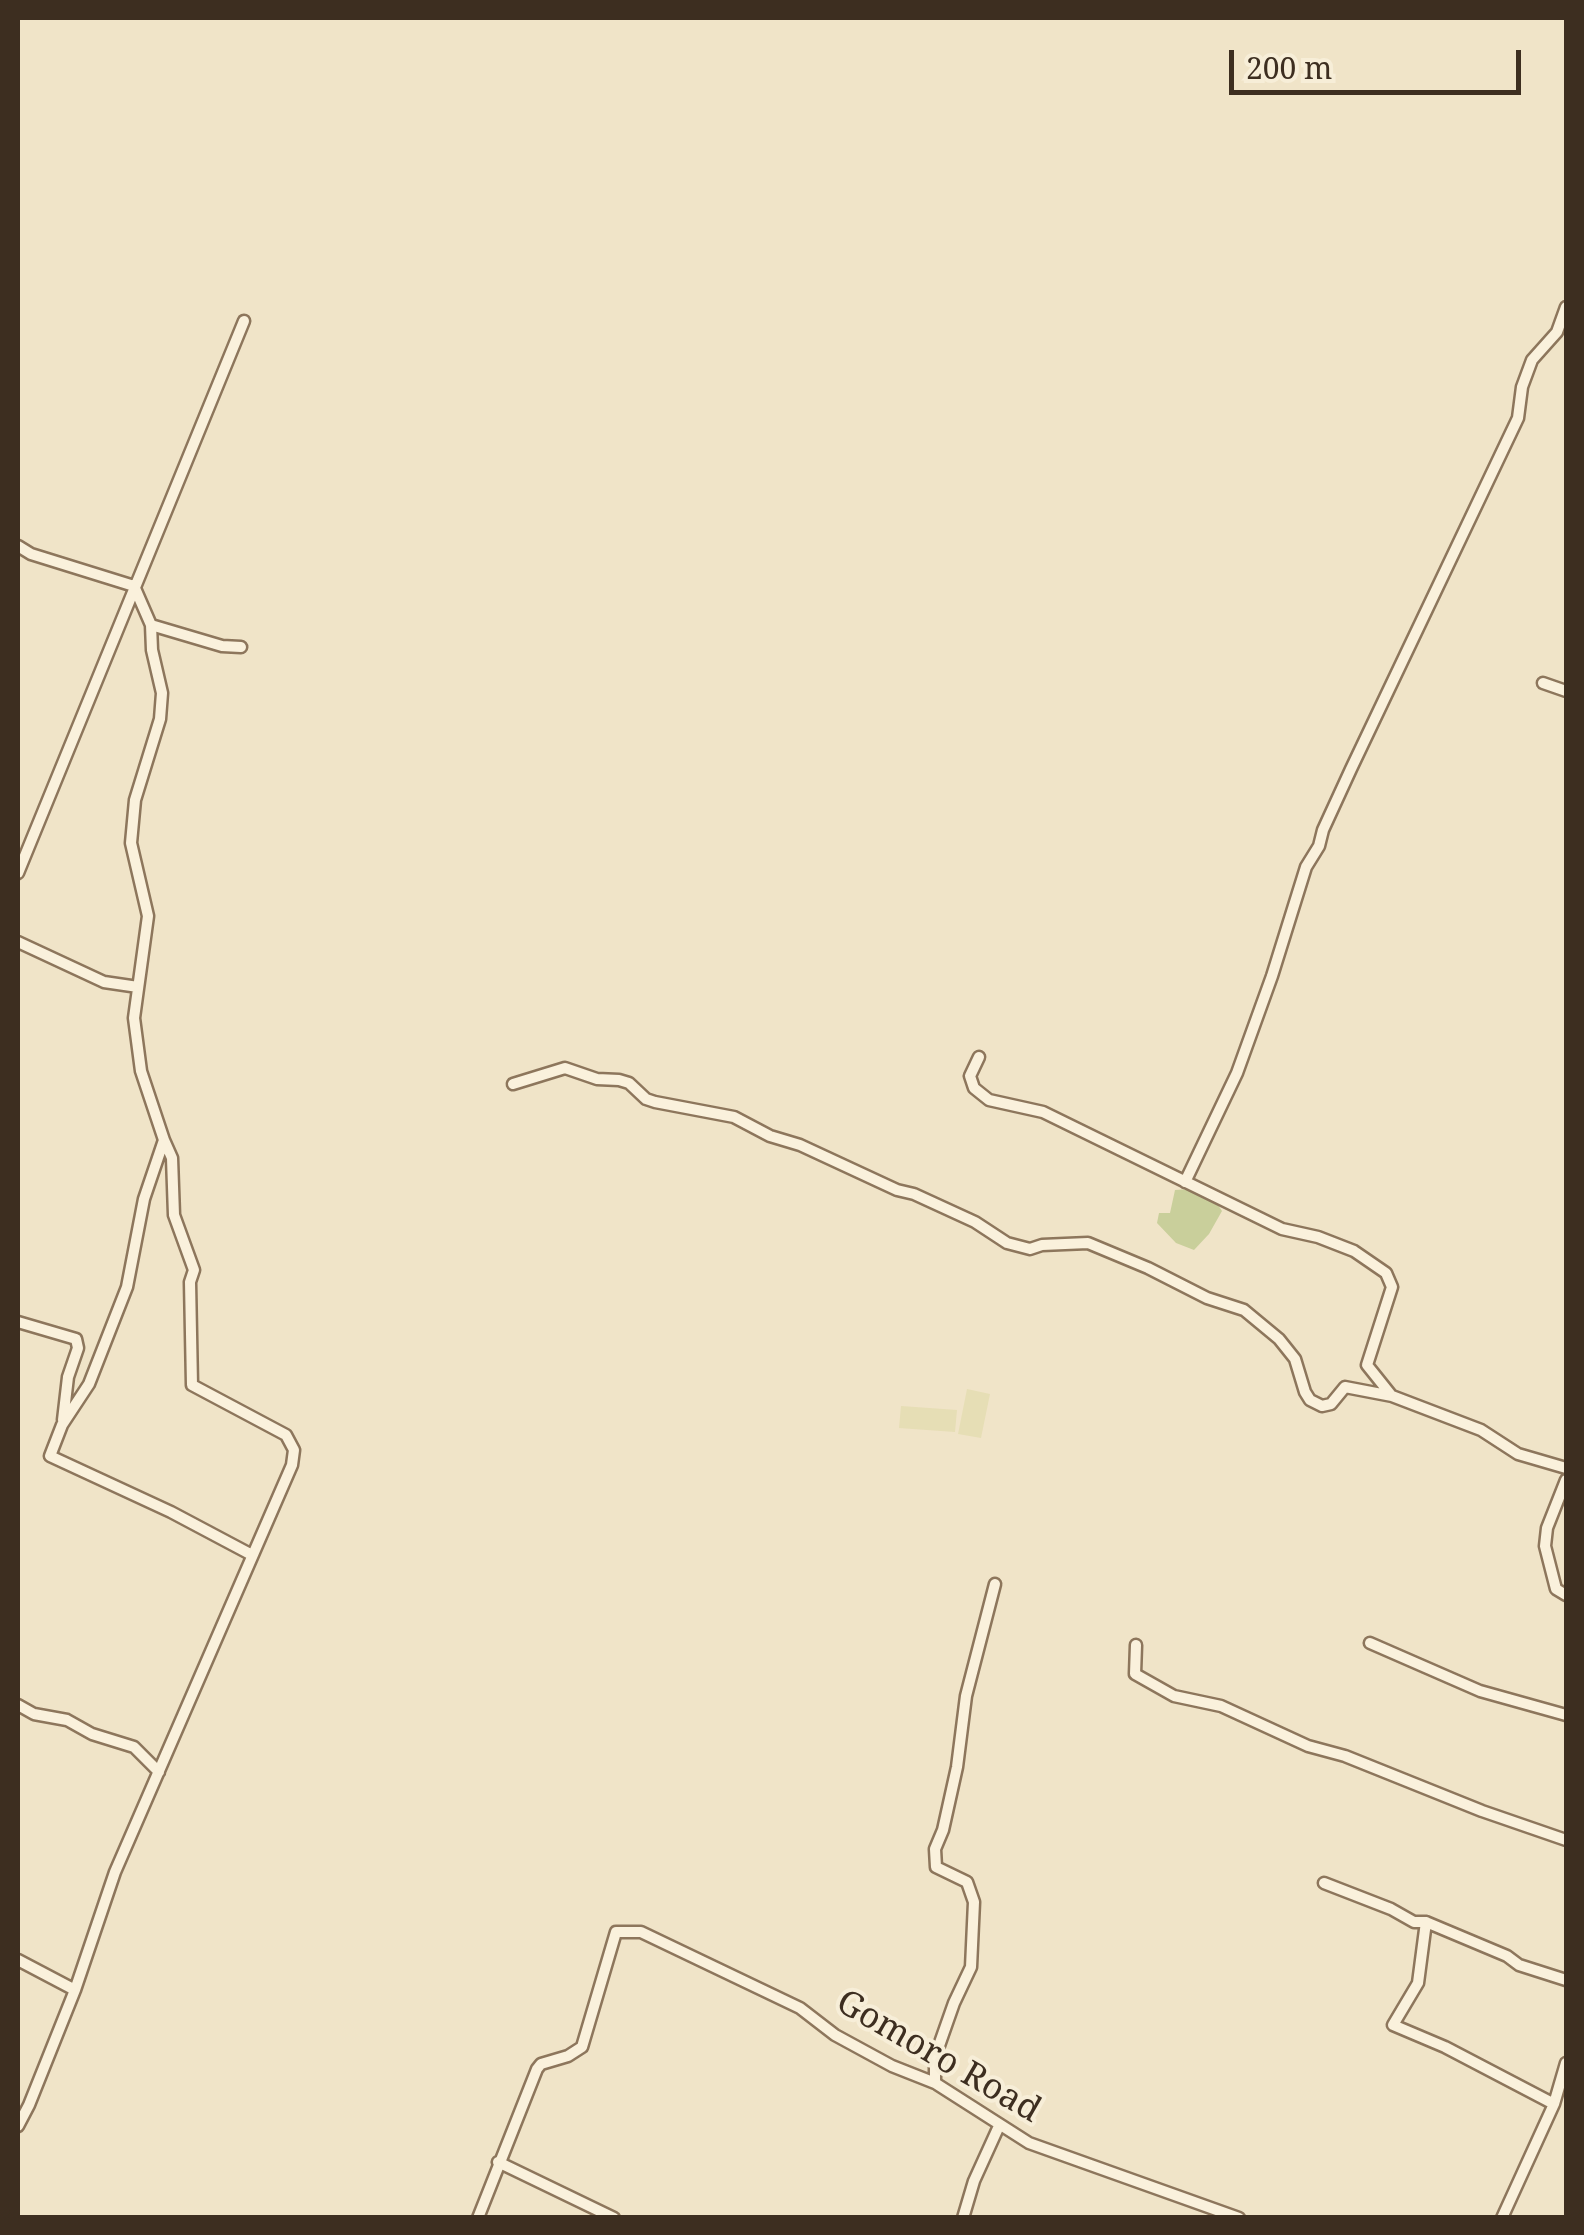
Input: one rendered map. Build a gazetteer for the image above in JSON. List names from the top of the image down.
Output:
{
  "streets": {
    "street": ["Gomoro Road"]
  },
  "scale_bar": "200 m"
}
